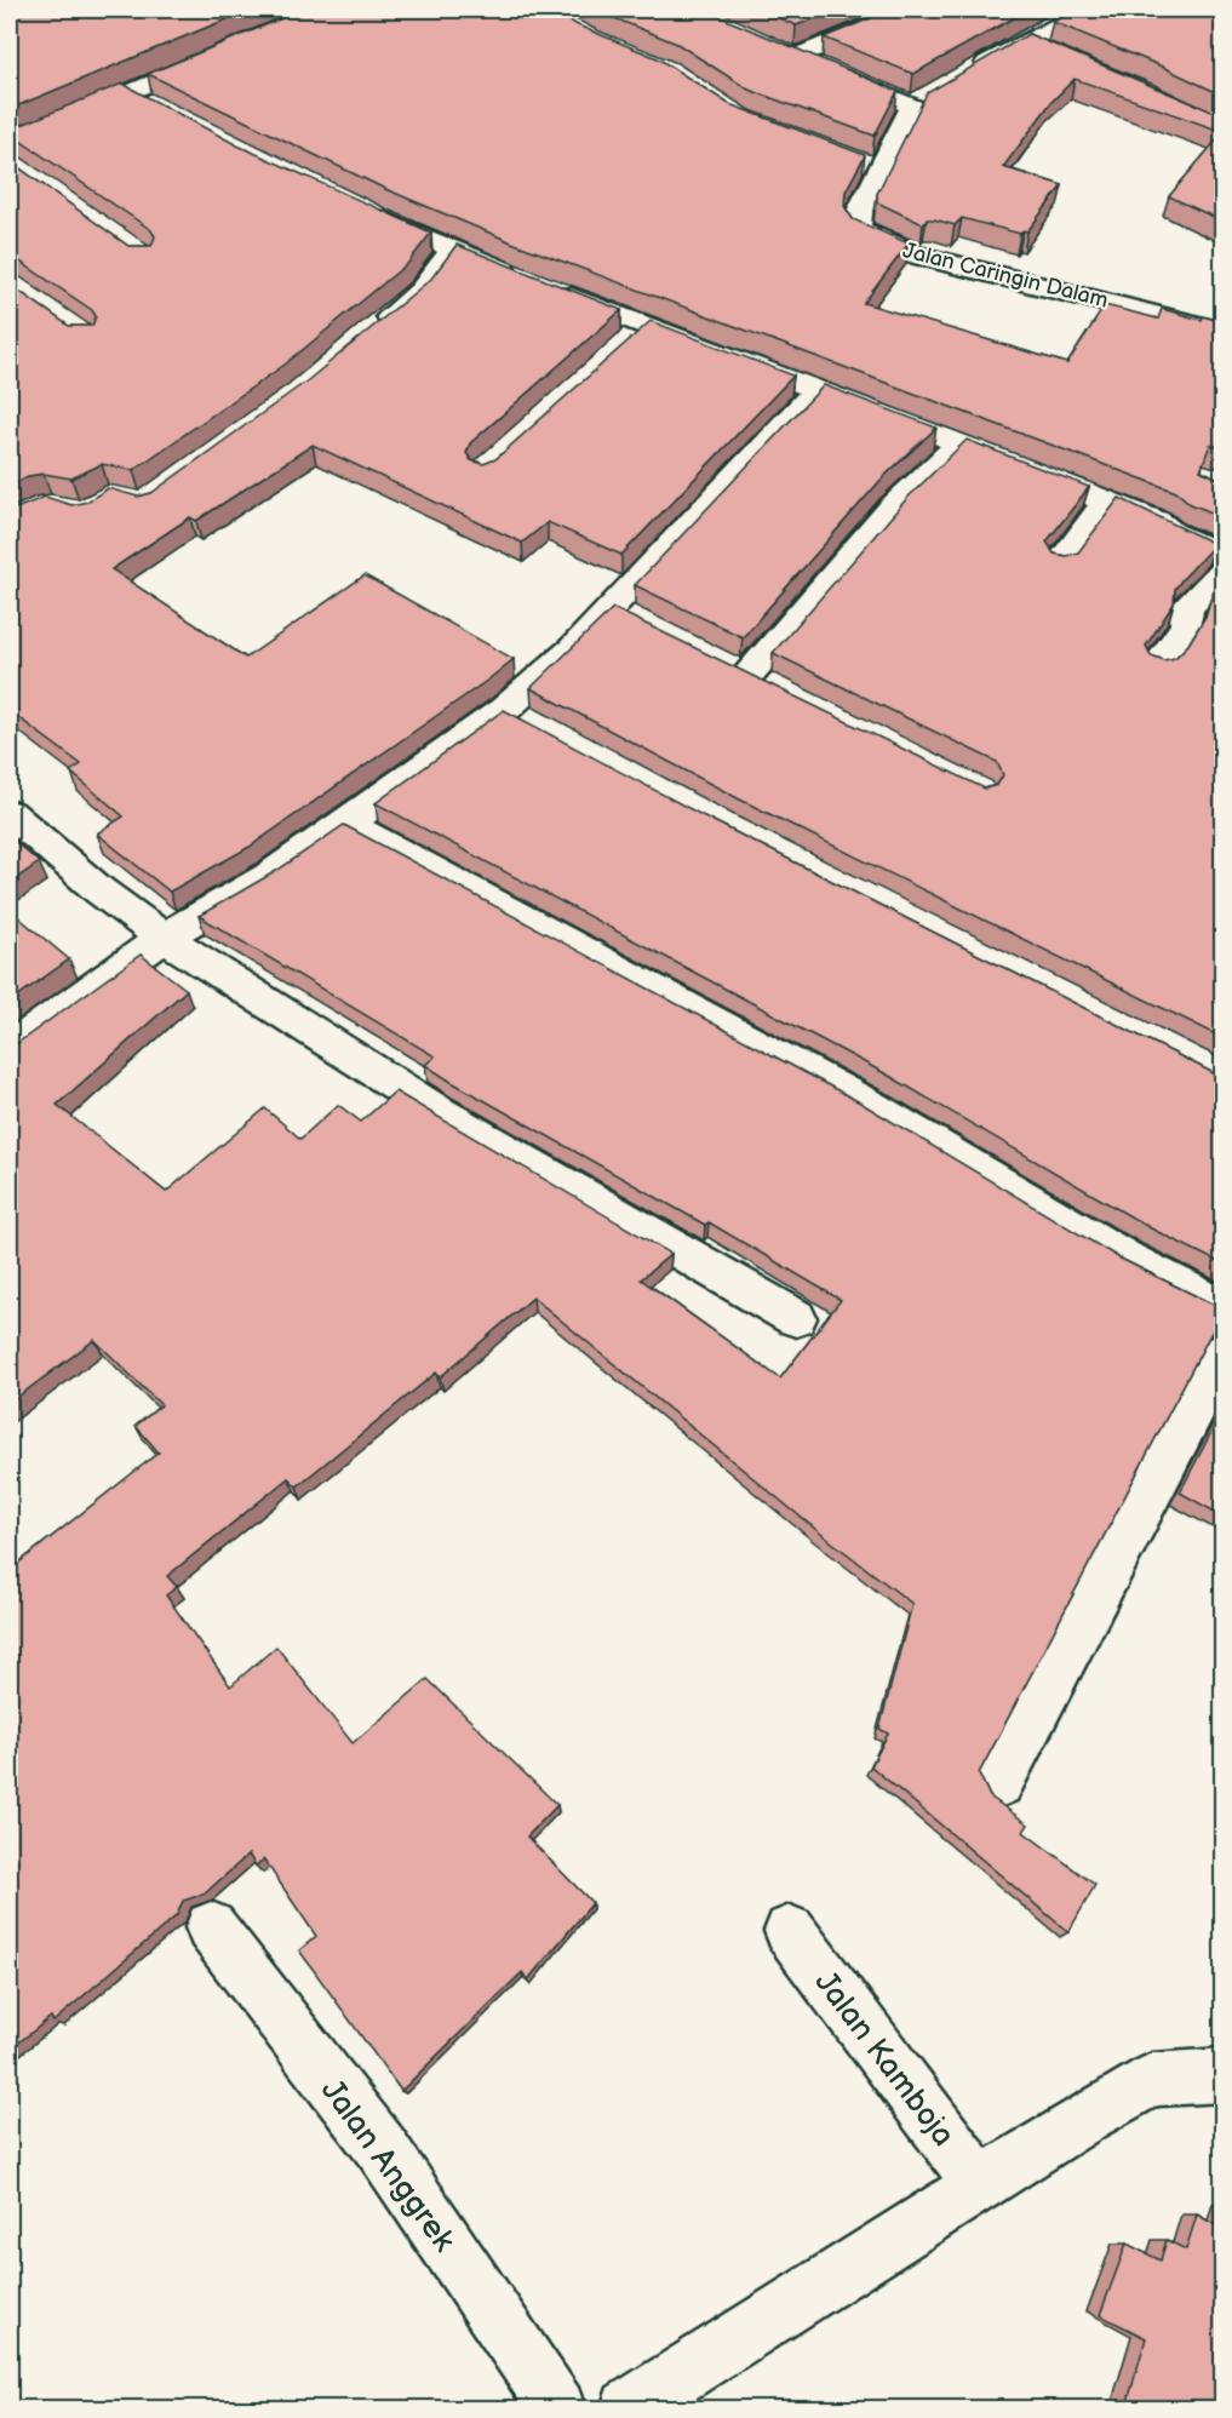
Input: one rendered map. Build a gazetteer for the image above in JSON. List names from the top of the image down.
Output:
{
  "streets": {
    "street": ["Jalan Caringin Dalam", "Jalan Kamboja", "Jalan Anggrek"]
  }
}
